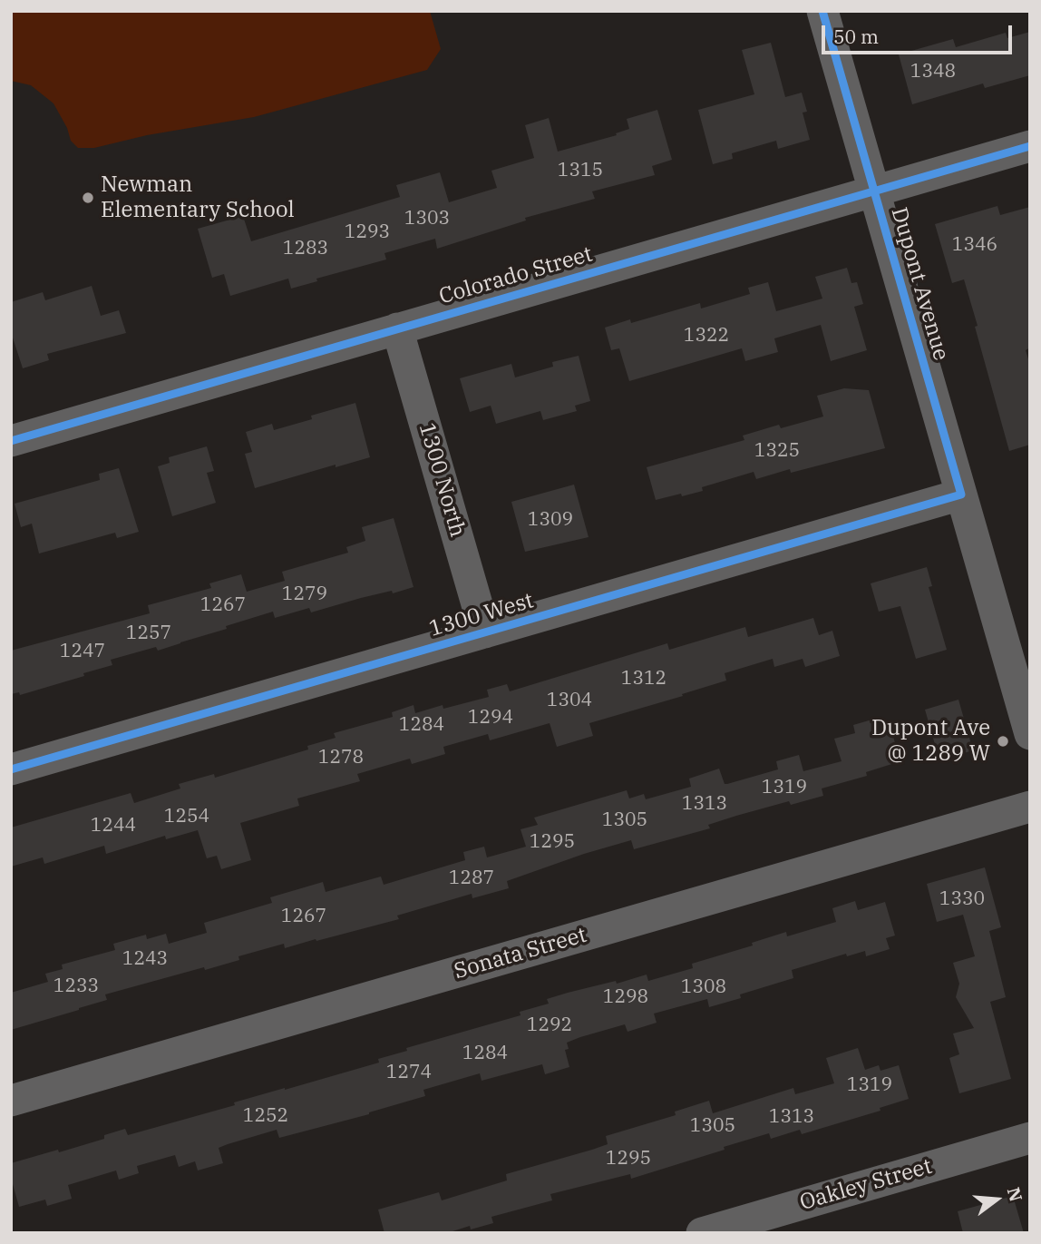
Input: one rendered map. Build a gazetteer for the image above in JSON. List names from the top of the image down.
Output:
{
  "streets": {
    "street": [
      "Colorado Street",
      "Dupont Avenue",
      "1300 North",
      "1300 West",
      "Sonata Street",
      "Oakley Street"
    ]
  },
  "crossings": [
    ["Colorado Street", "Dupont Avenue"],
    ["Colorado Street", "1300 North"],
    ["Dupont Avenue", "1300 West"],
    ["1300 North", "1300 West"]
  ],
  "places": ["Newman Elementary School", "Dupont Ave @ 1289 W"],
  "house_numbers": [
    "1348",
    "1315",
    "1303",
    "1293",
    "1346",
    "1283",
    "1322",
    "1325",
    "1309",
    "1279",
    "1267",
    "1257",
    "1247",
    "1312",
    "1304",
    "1294",
    "1284",
    "1278",
    "1319",
    "1313",
    "1254",
    "1305",
    "1244",
    "1295",
    "1287",
    "1330",
    "1267",
    "1243",
    "1233",
    "1308",
    "1298",
    "1292",
    "1284",
    "1274",
    "1319",
    "1252",
    "1313",
    "1305",
    "1295"
  ],
  "scale_bar": "50 m",
  "north": "right"
}
